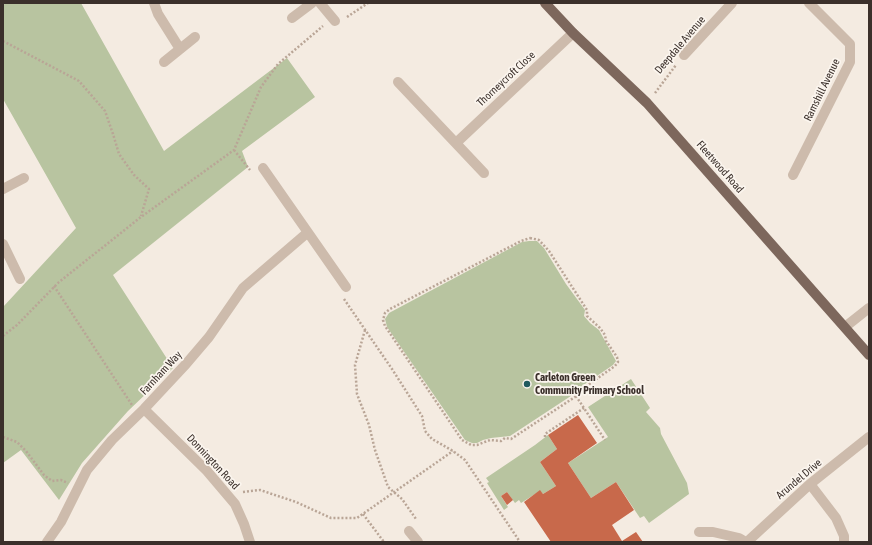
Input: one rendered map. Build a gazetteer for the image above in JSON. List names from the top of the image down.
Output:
{
  "streets": {
    "main road": ["Fleetwood Road"],
    "street": [
      "Deepdale Avenue",
      "Thorneycroft Close",
      "Ramshill Avenue",
      "Farnham Way",
      "Donnington Road",
      "Arundel Drive"
    ]
  },
  "crossings": [
    ["Deepdale Avenue", "Fleetwood Road"],
    ["Thorneycroft Close", "Fleetwood Road"],
    ["Farnham Way", "Donnington Road"]
  ],
  "places": ["Carleton Green Community Primary School"]
}
